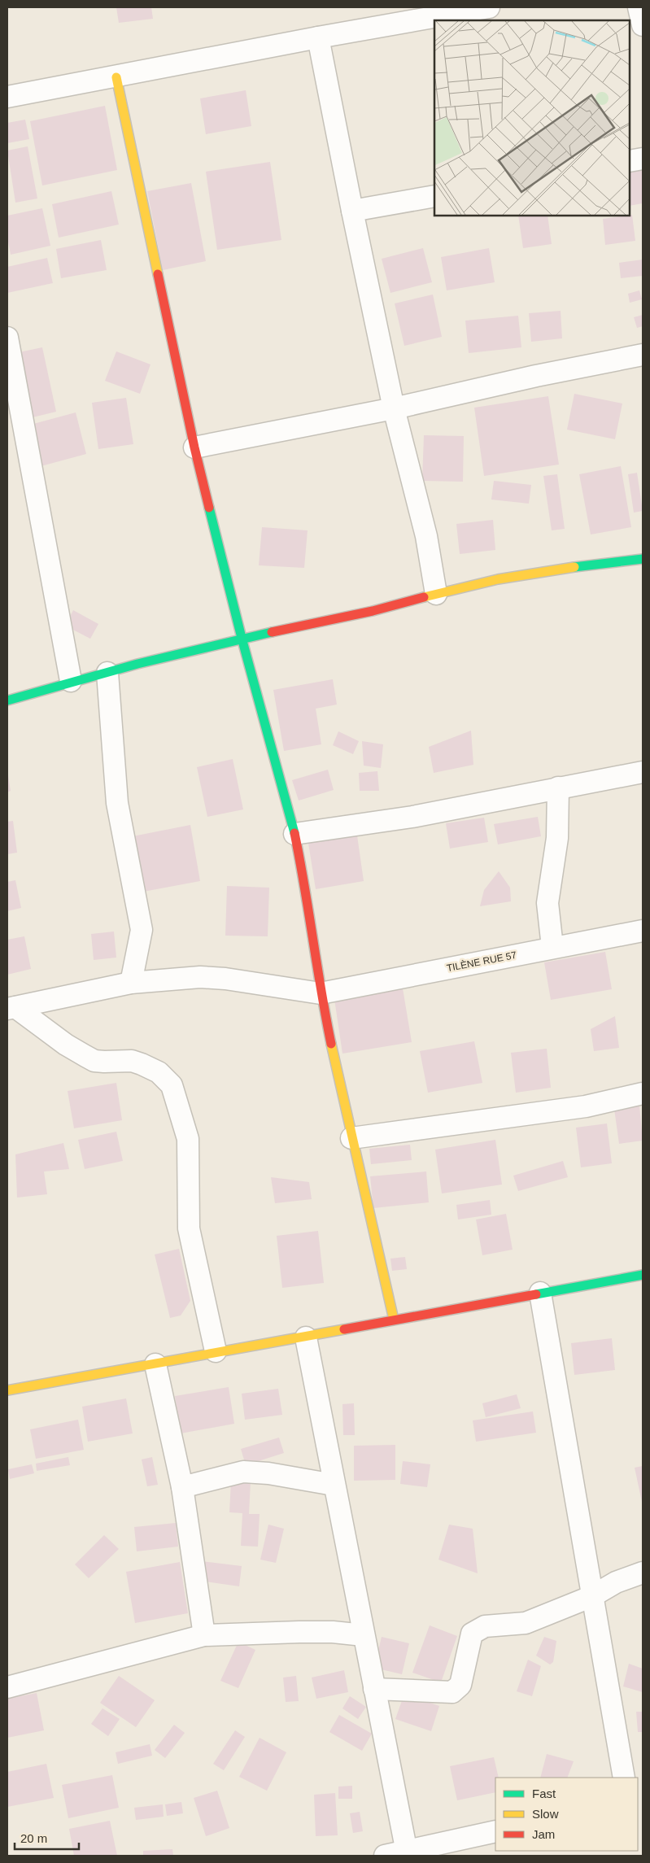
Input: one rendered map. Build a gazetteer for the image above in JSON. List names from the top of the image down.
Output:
{
  "streets": {
    "street": ["TILÈNE RUE 57"]
  },
  "legend": ["Fast", "Slow", "Jam"],
  "scale_bar": "20 m"
}
